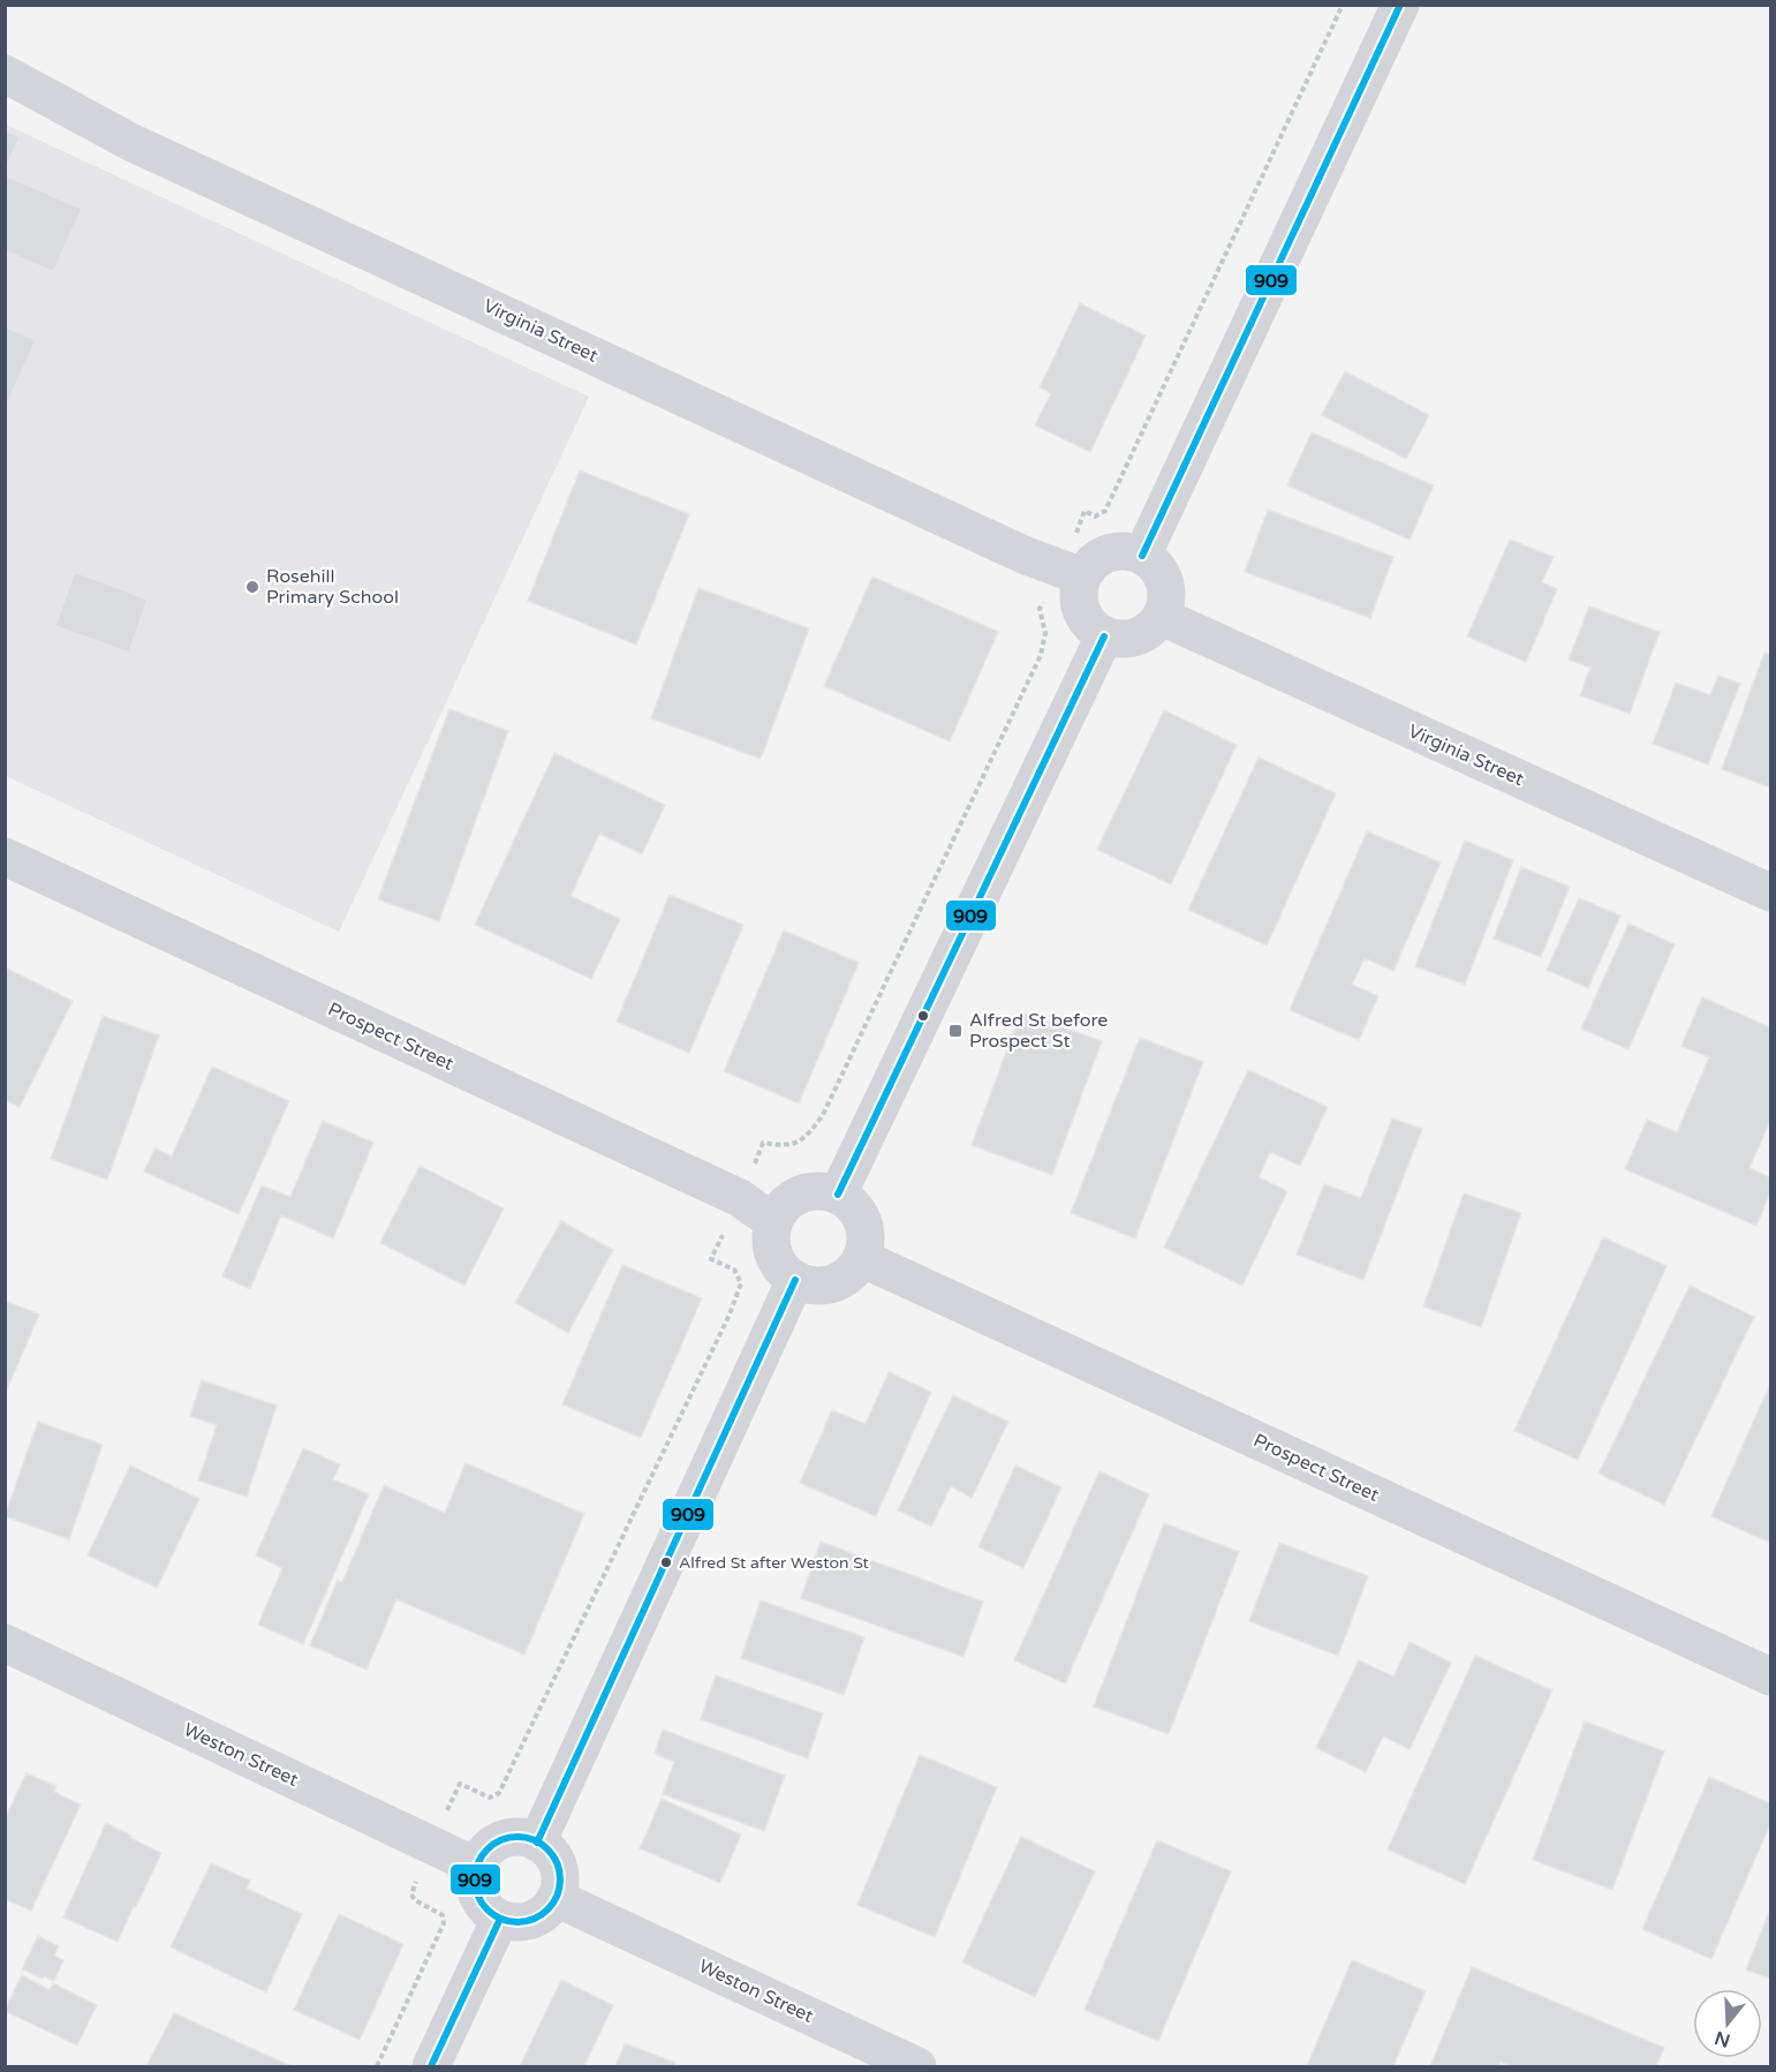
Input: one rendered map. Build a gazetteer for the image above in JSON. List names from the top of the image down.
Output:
{
  "streets": {
    "street": ["Virginia Street", "Prospect Street", "Weston Street"]
  },
  "places": {
    "other": ["Rosehill Primary School", "Alfred St after Weston St"],
    "transit": ["Alfred St before Prospect St"]
  },
  "lines": ["transit line 909"],
  "north": "bottom"
}
